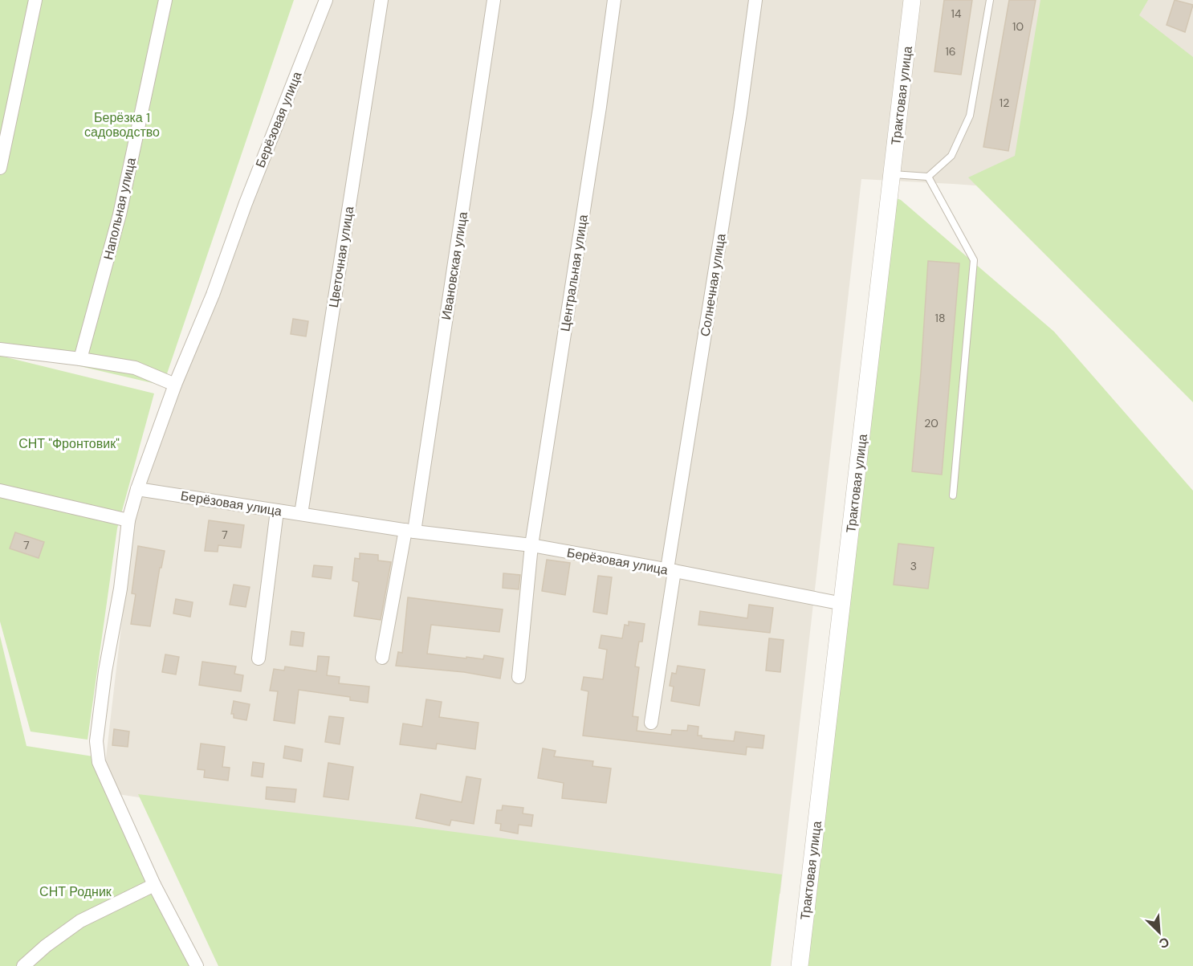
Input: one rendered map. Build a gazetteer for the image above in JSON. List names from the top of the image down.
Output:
{
  "streets": {
    "street": [
      "Трактовая улица",
      "Берёзовая улица",
      "Напольная улица",
      "Цветочная улица",
      "Ивановская улица",
      "Центральная улица",
      "Солнечная улица"
    ]
  },
  "crossings": [
    ["Трактовая улица", "Берёзовая улица"],
    ["Берёзовая улица", "Цветочная улица"],
    ["Берёзовая улица", "Ивановская улица"],
    ["Берёзовая улица", "Центральная улица"],
    ["Берёзовая улица", "Солнечная улица"]
  ],
  "parks": ["Берёзка 1 садоводство", "СНТ \"Фронтовик\"", "СНТ Родник"],
  "house_numbers": [
    "14",
    "10",
    "16",
    "12",
    "18",
    "20",
    "7",
    "7",
    "3"
  ],
  "north": "bottom right"
}
